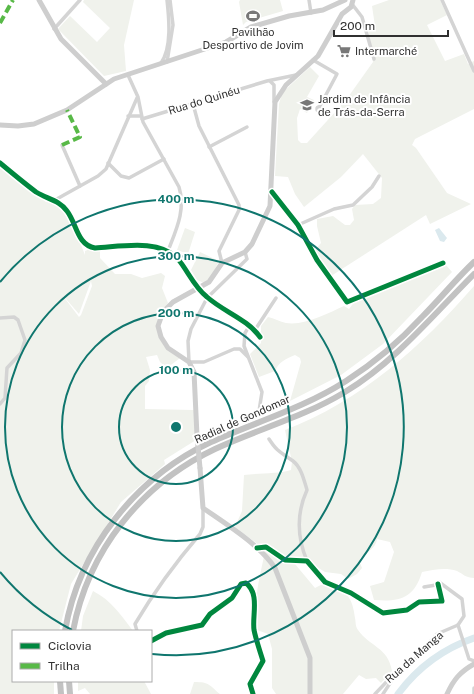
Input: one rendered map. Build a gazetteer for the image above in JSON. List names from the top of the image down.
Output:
{
  "streets": {
    "highway": ["Radial de Gondomar"],
    "street": ["Rua do Quinéu", "Rua da Manga"]
  },
  "places": {
    "sports": ["Pavilhão Desportivo de Jovim"],
    "supermarket": ["Intermarché"],
    "school or university": ["Jardim de Infância de Trás-da-Serra"]
  },
  "legend": ["Ciclovia", "Trilha"],
  "scale_bar": "200 m",
  "rings": [
    "400 m",
    "300 m",
    "200 m",
    "100 m"
  ]
}
